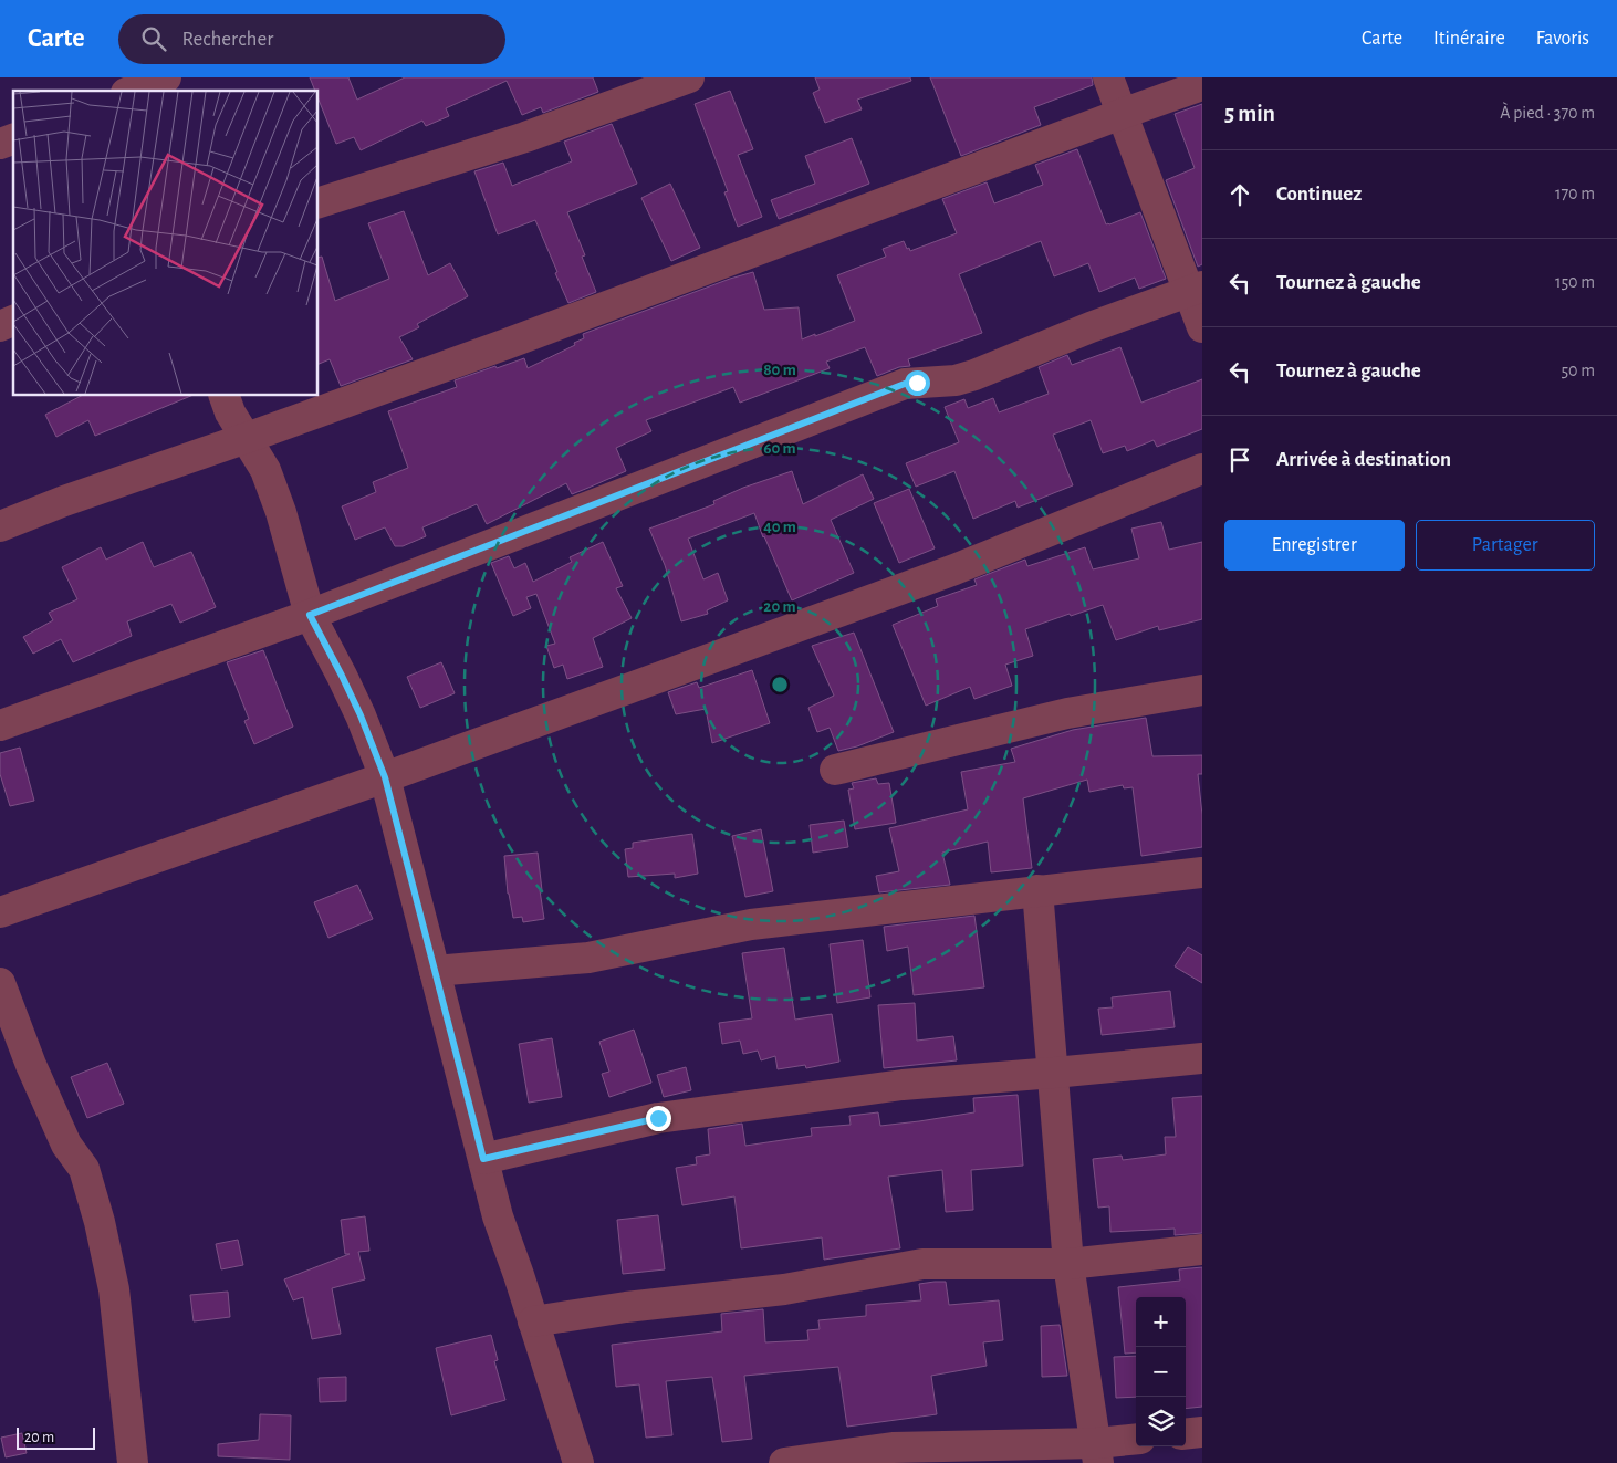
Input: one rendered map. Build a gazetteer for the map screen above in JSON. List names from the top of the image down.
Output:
{
  "scale_bar": "20 m",
  "page": {
    "header": "Carte",
    "search": "Rechercher",
    "nav": ["Carte", "Itinéraire", "Favoris"],
    "heading": ["5 min", "À pied · 370 m"],
    "list": [
      ["Continuez", "170 m"],
      ["Tournez à gauche", "150 m"],
      ["Tournez à gauche", "50 m"],
      "Arrivée à destination"
    ],
    "buttons": ["Enregistrer", "Partager"],
    "map_buttons": ["+", "−"],
    "scale": "20 m"
  },
  "rings": [
    "80 m",
    "60 m",
    "40 m",
    "20 m"
  ]
}
